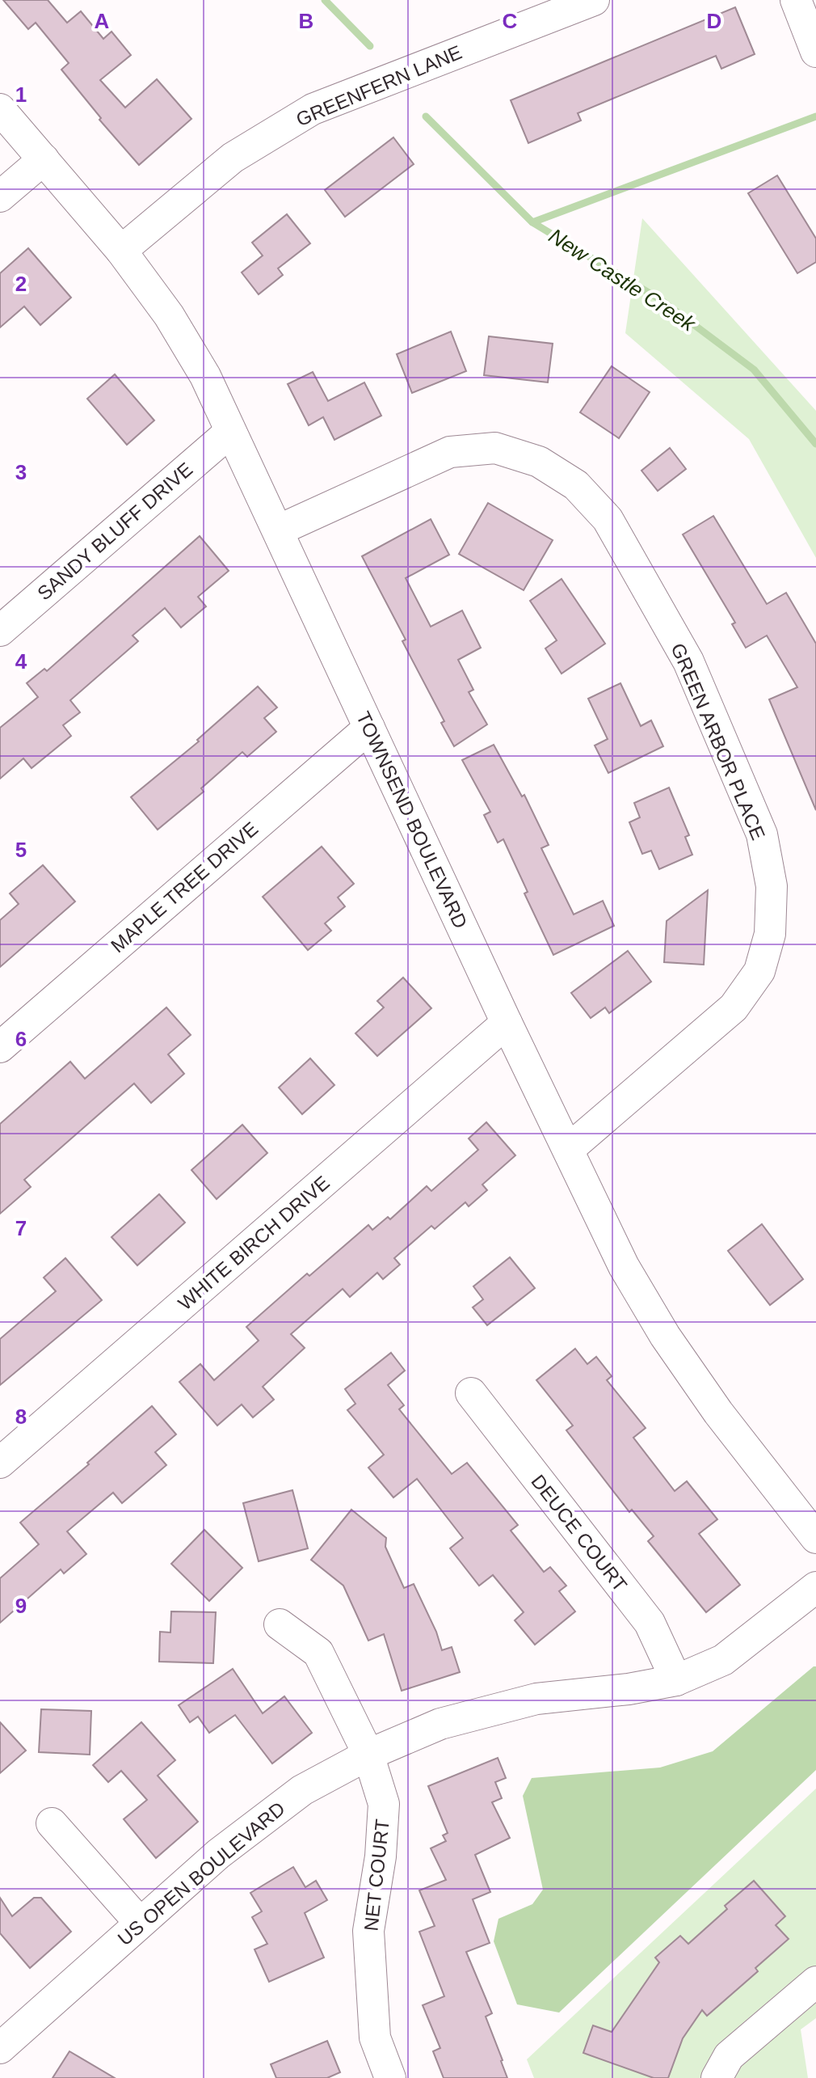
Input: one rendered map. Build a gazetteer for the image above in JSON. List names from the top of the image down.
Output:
{
  "streets": {
    "street": [
      "GREENFERN LANE",
      "SANDY BLUFF DRIVE",
      "GREEN ARBOR PLACE",
      "TOWNSEND BOULEVARD",
      "MAPLE TREE DRIVE",
      "WHITE BIRCH DRIVE",
      "DEUCE COURT",
      "US OPEN BOULEVARD",
      "NET COURT"
    ]
  },
  "crossings": [
    ["GREENFERN LANE", "TOWNSEND BOULEVARD"],
    ["SANDY BLUFF DRIVE", "TOWNSEND BOULEVARD"],
    ["GREEN ARBOR PLACE", "TOWNSEND BOULEVARD"],
    ["TOWNSEND BOULEVARD", "MAPLE TREE DRIVE"],
    ["TOWNSEND BOULEVARD", "WHITE BIRCH DRIVE"],
    ["DEUCE COURT", "US OPEN BOULEVARD"],
    ["US OPEN BOULEVARD", "NET COURT"]
  ],
  "water": ["New Castle Creek"],
  "grid": {
    "columns": [
      "A",
      "B",
      "C",
      "D"
    ],
    "rows": [
      "1",
      "2",
      "3",
      "4",
      "5",
      "6",
      "7",
      "8",
      "9"
    ]
  }
}
